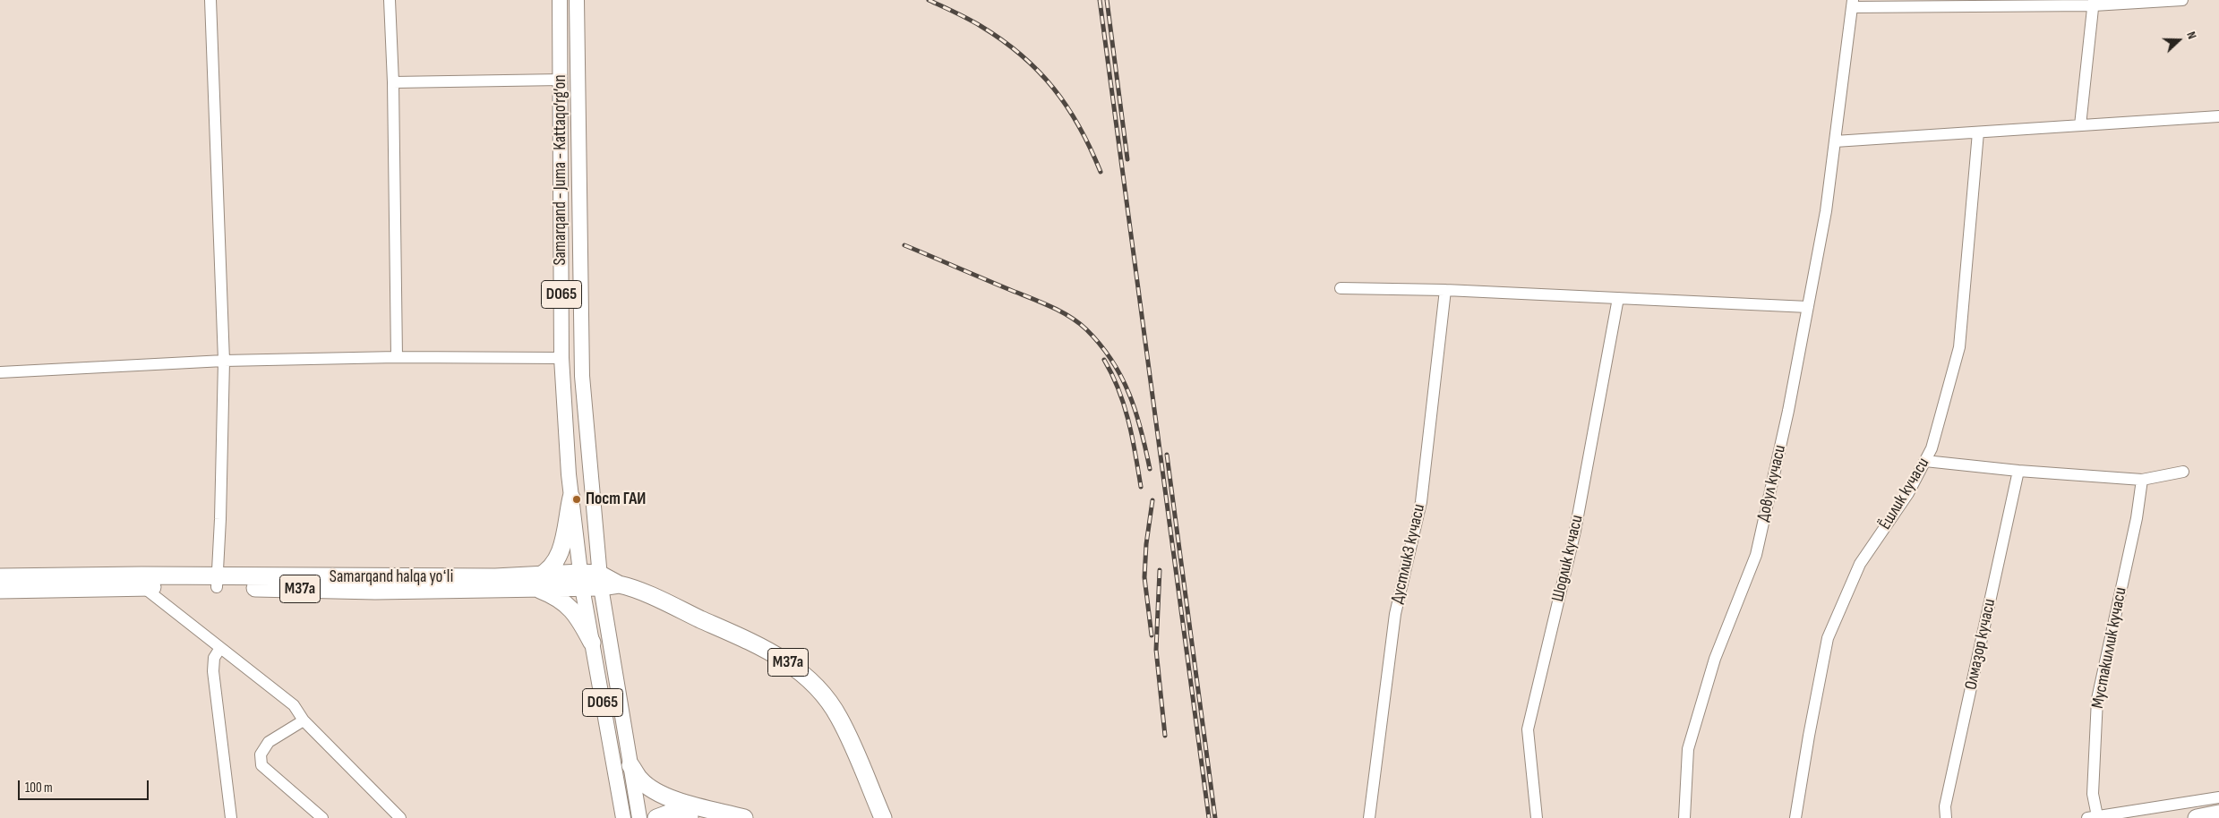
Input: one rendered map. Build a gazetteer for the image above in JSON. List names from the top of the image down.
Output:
{
  "streets": {
    "highway": ["Samarqand halqa yoʻli", "M37a"],
    "main road": ["Samarqand - Juma - Kattaqo‘rg‘on", "D065"],
    "street": [
      "Довул кучаси",
      "Ёшлик кучаси",
      "Дустлик3 кучаси",
      "Шодлик кучаси",
      "Олмазор кучаси",
      "Мустакиллик кучаси"
    ]
  },
  "crossings": [
    ["Samarqand - Juma - Kattaqo‘rg‘on", "Samarqand halqa yoʻli"]
  ],
  "places": ["Пост ГАИ"],
  "scale_bar": "100 m",
  "north": "right"
}
